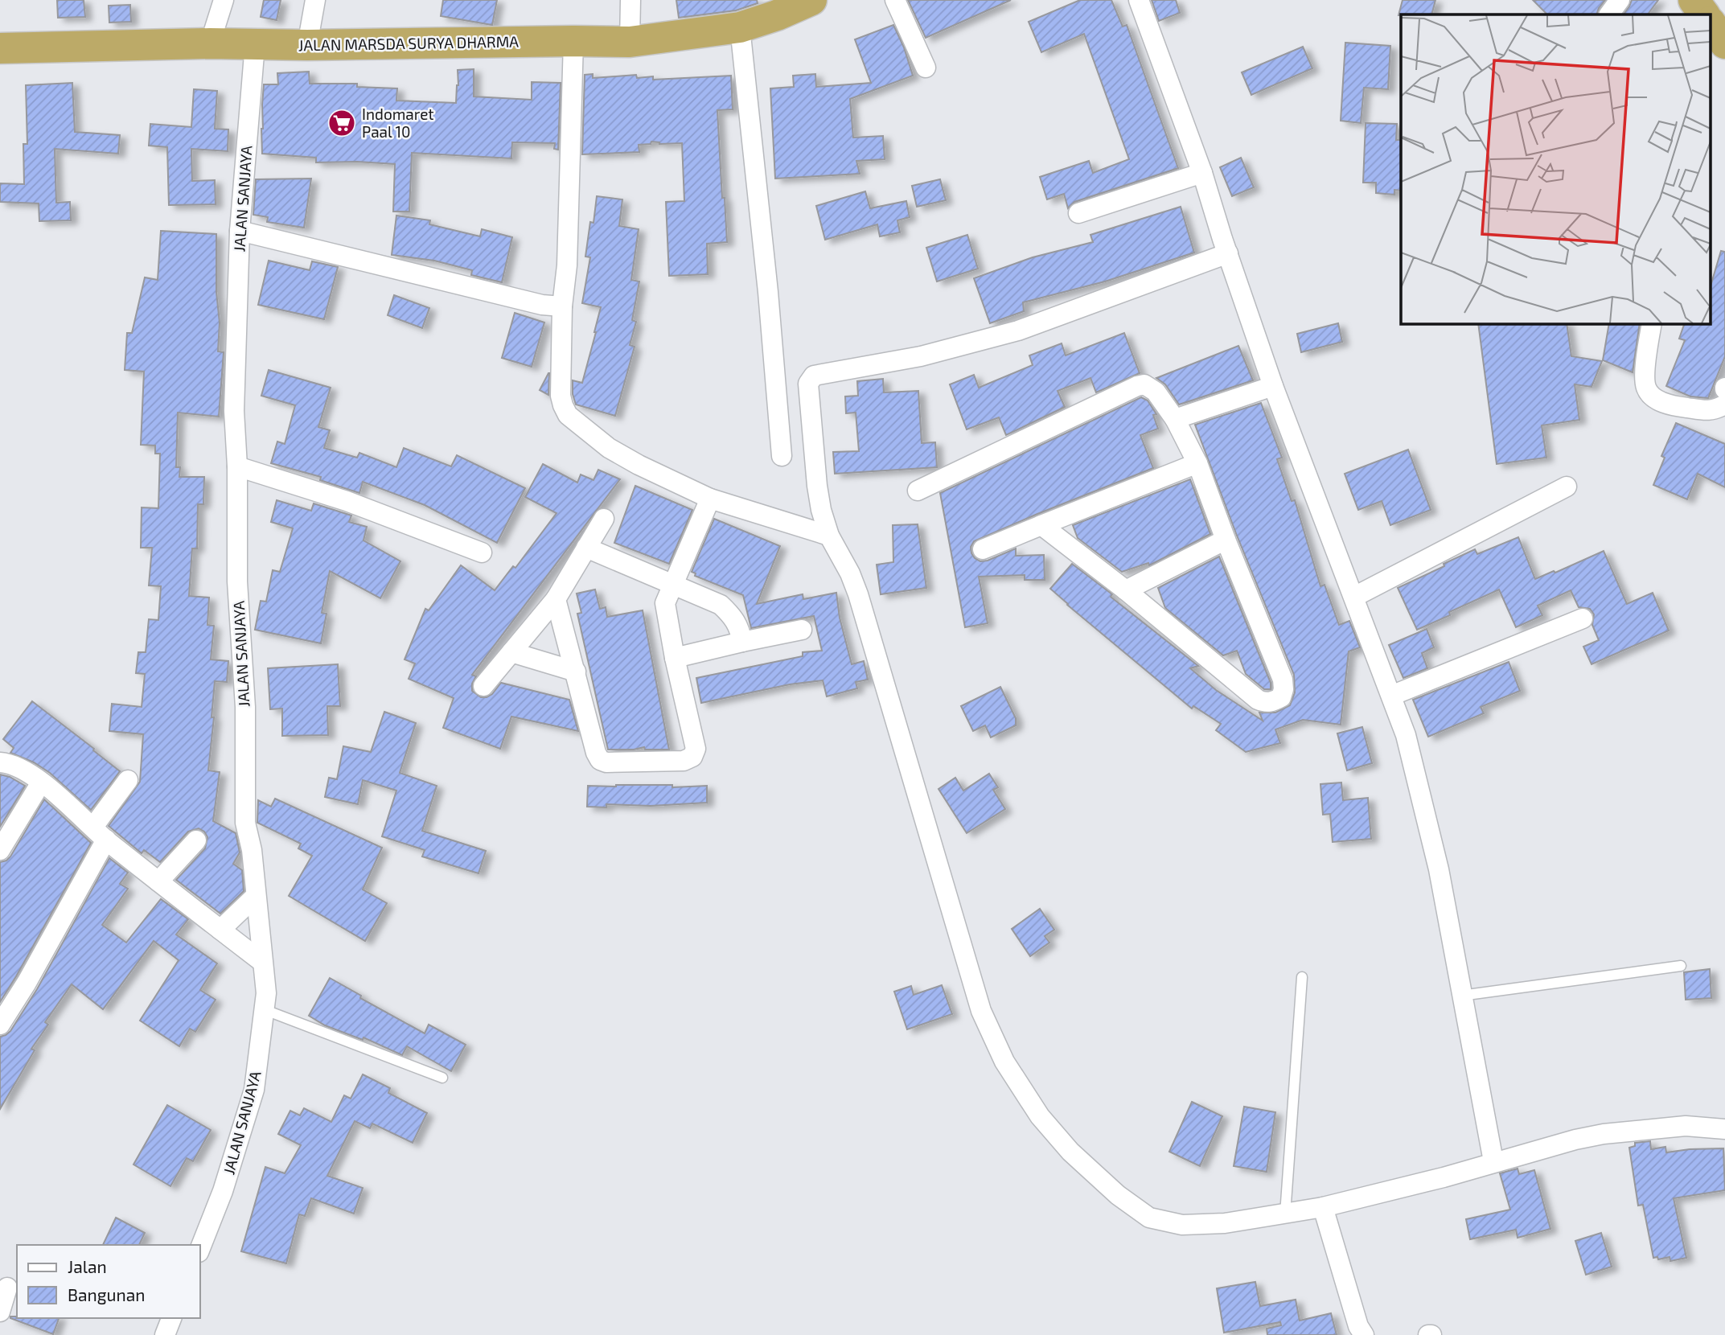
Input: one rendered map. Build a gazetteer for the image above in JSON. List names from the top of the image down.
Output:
{
  "streets": {
    "highway": ["JALAN MARSDA SURYA DHARMA"],
    "street": ["JALAN SANJAYA"]
  },
  "crossings": [
    ["JALAN MARSDA SURYA DHARMA", "JALAN SANJAYA"]
  ],
  "places": {
    "supermarket": ["Indomaret Paal 10"]
  },
  "legend": ["Jalan", "Bangunan"]
}
